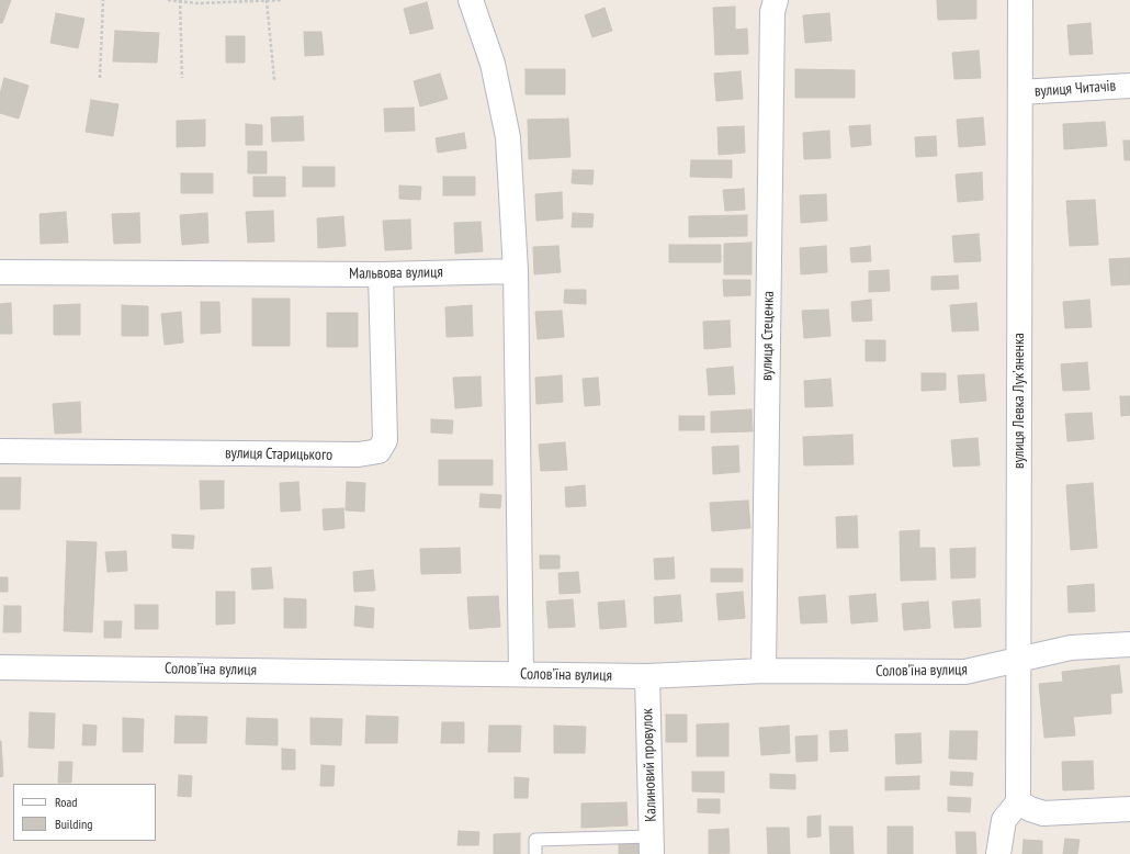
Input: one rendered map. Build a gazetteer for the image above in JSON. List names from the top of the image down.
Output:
{
  "streets": {
    "street": [
      "вулиця Читачів",
      "Мальвова вулиця",
      "вулиця Стеценка",
      "вулиця Левка Лукʼяненка",
      "вулиця Старицького",
      "Соловʼїна вулиця",
      "Калиновий провулок"
    ]
  },
  "crossings": [
    ["вулиця Читачів", "вулиця Левка Лукʼяненка"],
    ["Мальвова вулиця", "вулиця Старицького"],
    ["вулиця Стеценка", "Соловʼїна вулиця"],
    ["вулиця Левка Лукʼяненка", "Соловʼїна вулиця"],
    ["Соловʼїна вулиця", "Калиновий провулок"]
  ],
  "legend": ["Road", "Building"]
}
